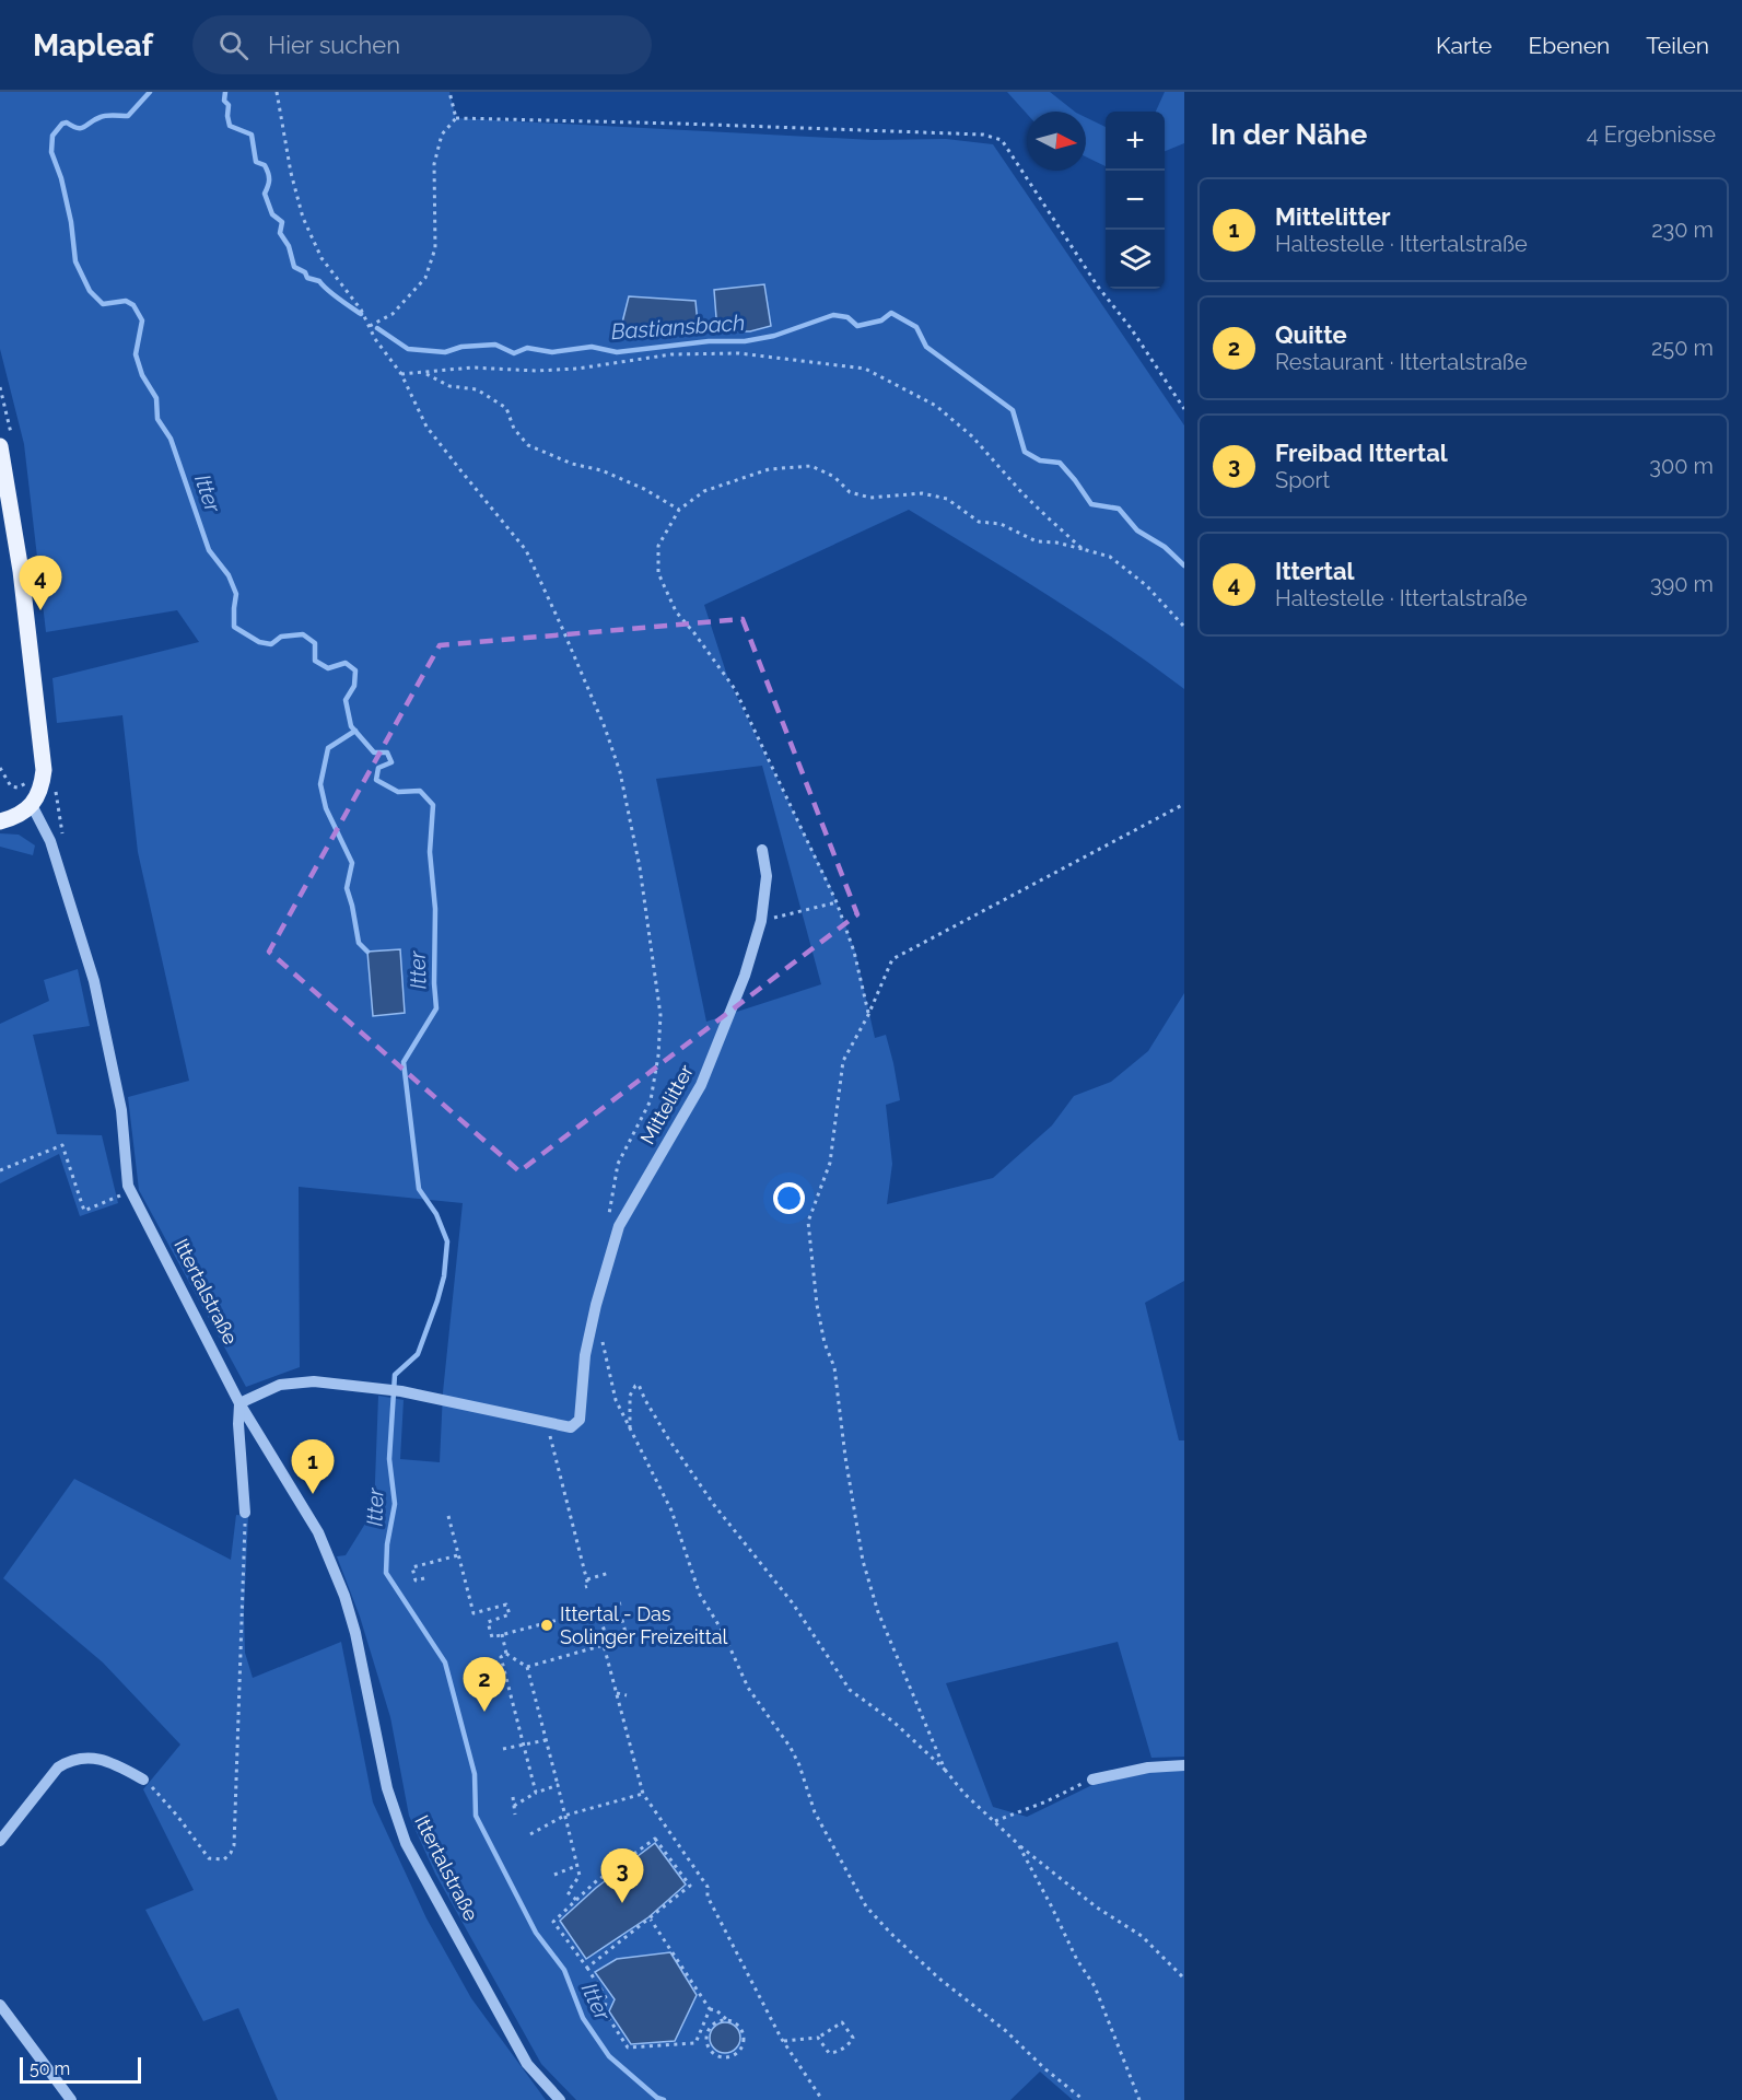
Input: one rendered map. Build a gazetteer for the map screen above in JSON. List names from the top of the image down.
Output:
{
  "streets": {
    "street": ["Mittelitter", "Ittertalstraße"]
  },
  "crossings": [
    ["Mittelitter", "Ittertalstraße"]
  ],
  "water": ["Bastiansbach", "Itter"],
  "places": ["Ittertal - Das Solinger Freizeittal"],
  "scale_bar": "50 m",
  "north": "right",
  "page": {
    "header": "Mapleaf",
    "search": "Hier suchen",
    "nav": ["Karte", "Ebenen", "Teilen"],
    "heading": ["In der Nähe", "4 Ergebnisse"],
    "map_buttons": ["+", "−"],
    "list": [
      {
        "mark": "1",
        "name": "Mittelitter",
        "note": "Haltestelle · Ittertalstraße",
        "value": "230 m"
      },
      {
        "mark": "2",
        "name": "Quitte",
        "note": "Restaurant · Ittertalstraße",
        "value": "250 m"
      },
      {
        "mark": "3",
        "name": "Freibad Ittertal",
        "note": "Sport",
        "value": "300 m"
      },
      {
        "mark": "4",
        "name": "Ittertal",
        "note": "Haltestelle · Ittertalstraße",
        "value": "390 m"
      }
    ],
    "pins": [
      "4",
      "1",
      "2",
      "3"
    ],
    "scale": "50 m"
  }
}
